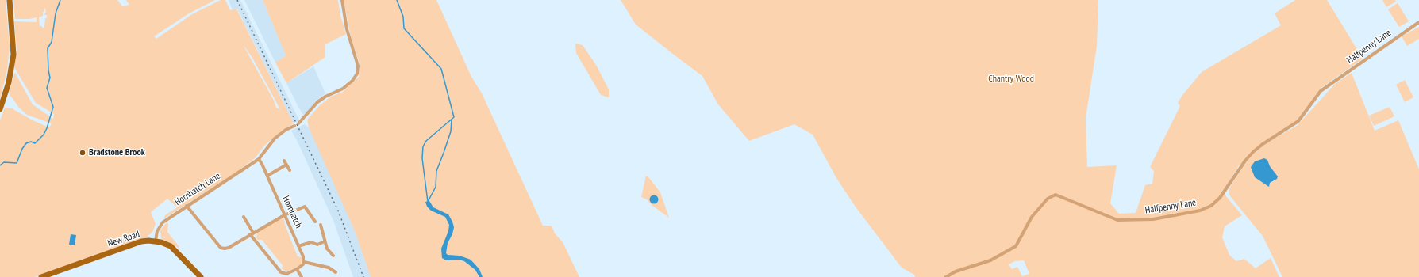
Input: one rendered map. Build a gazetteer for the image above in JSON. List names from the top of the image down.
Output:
{
  "streets": {
    "main road": ["New Road"],
    "street": ["Halfpenny Lane", "Hornhatch Lane", "Hornhatch"]
  },
  "crossings": [
    ["Hornhatch Lane", "Hornhatch"],
    ["Hornhatch Lane", "New Road"]
  ],
  "parks": ["Chantry Wood"],
  "places": ["Bradstone Brook"]
}
